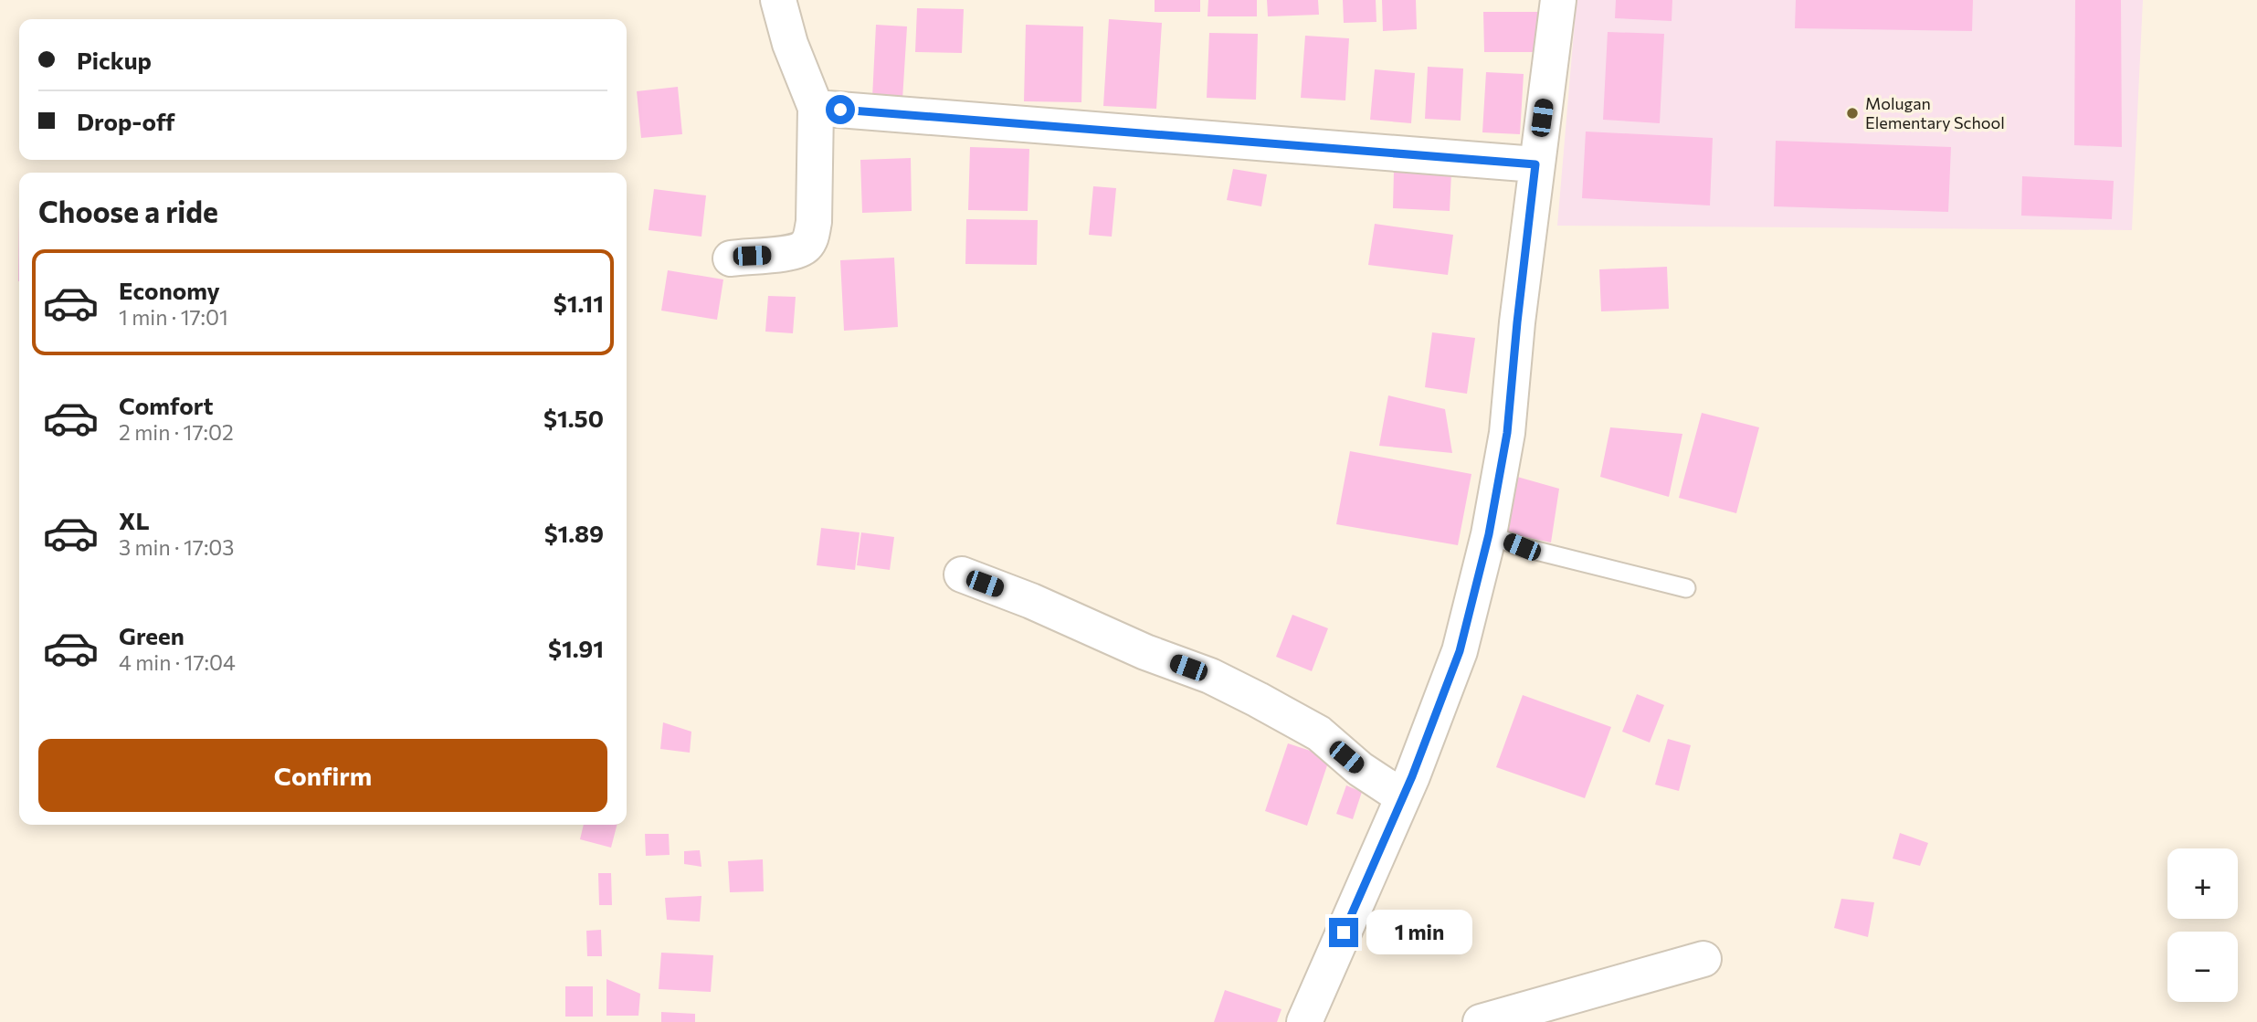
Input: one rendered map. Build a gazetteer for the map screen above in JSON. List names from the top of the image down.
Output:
{
  "places": ["Molugan Elementary School"],
  "page": {
    "banner": ["Pickup", "Drop-off"],
    "heading": "Choose a ride",
    "list": [
      {
        "name": "Economy",
        "note": "1 min · 17:01",
        "value": "$1.11"
      },
      {
        "name": "Comfort",
        "note": "2 min · 17:02",
        "value": "$1.50"
      },
      {
        "name": "XL",
        "note": "3 min · 17:03",
        "value": "$1.89"
      },
      {
        "name": "Green",
        "note": "4 min · 17:04",
        "value": "$1.91"
      }
    ],
    "buttons": "Confirm",
    "map_buttons": ["+", "−"],
    "bubble": "1 min"
  }
}
